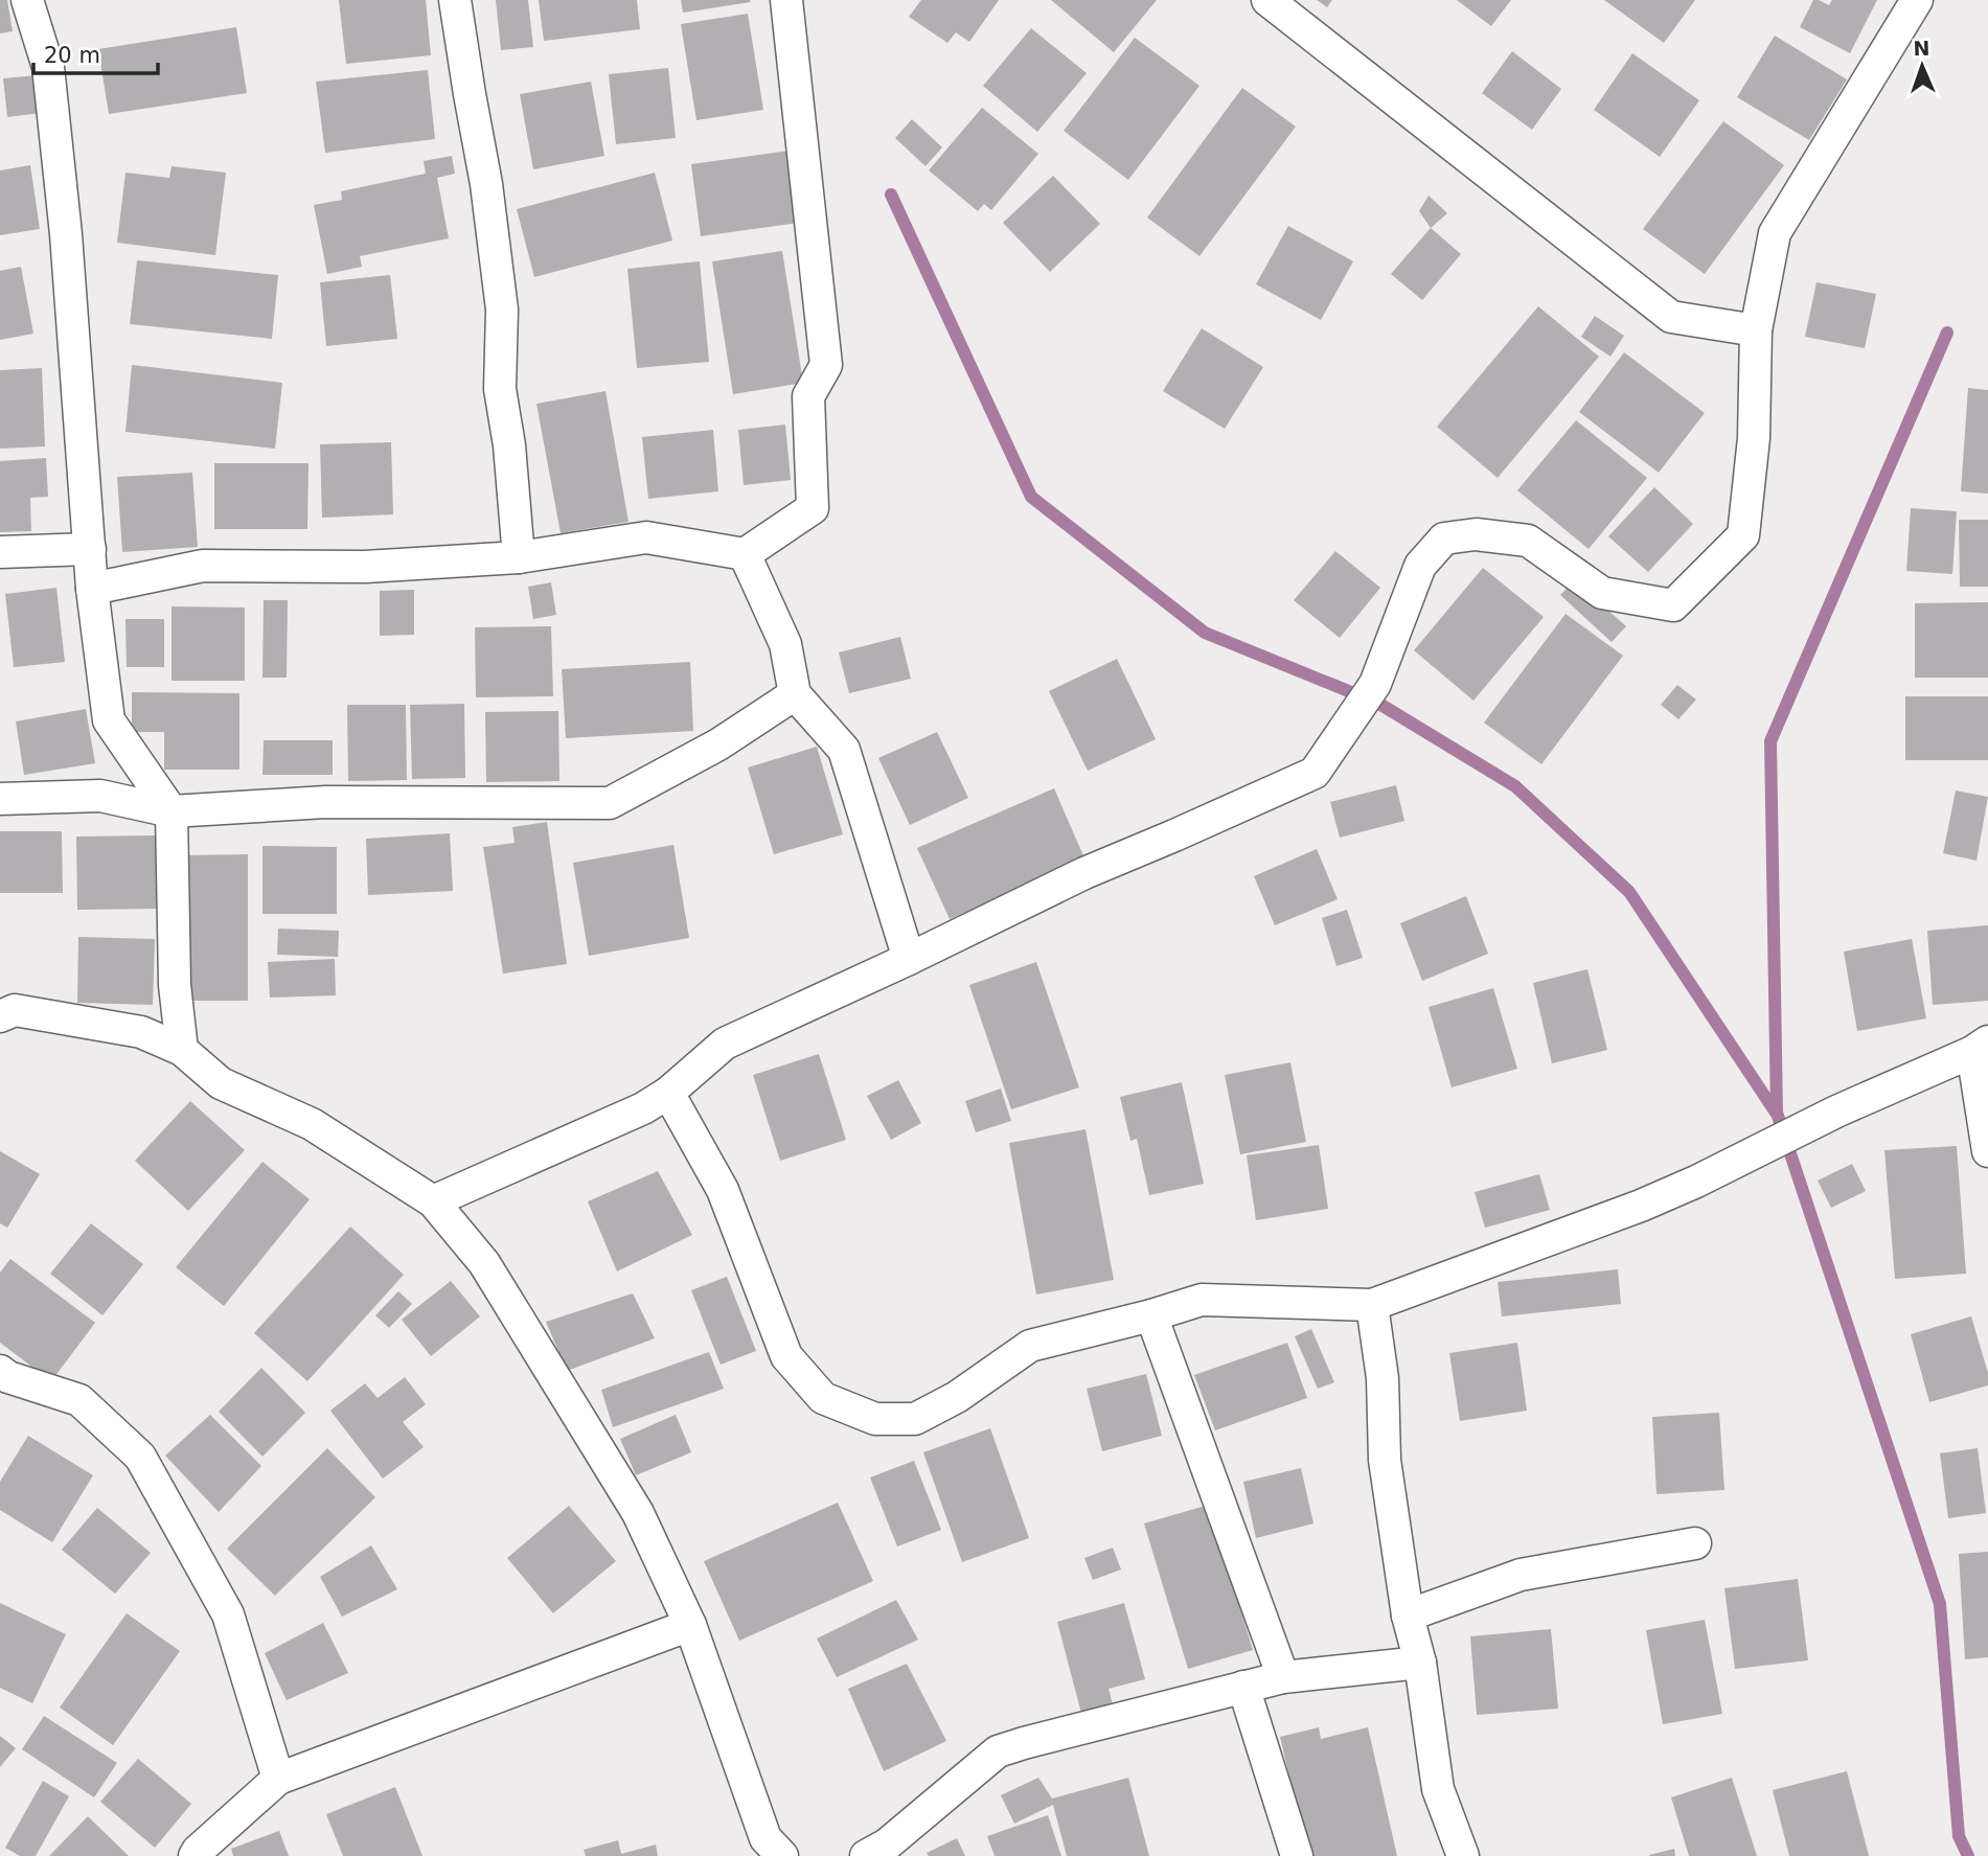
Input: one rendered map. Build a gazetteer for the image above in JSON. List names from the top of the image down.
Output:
{
  "scale_bar": "20 m",
  "north": "top"
}
